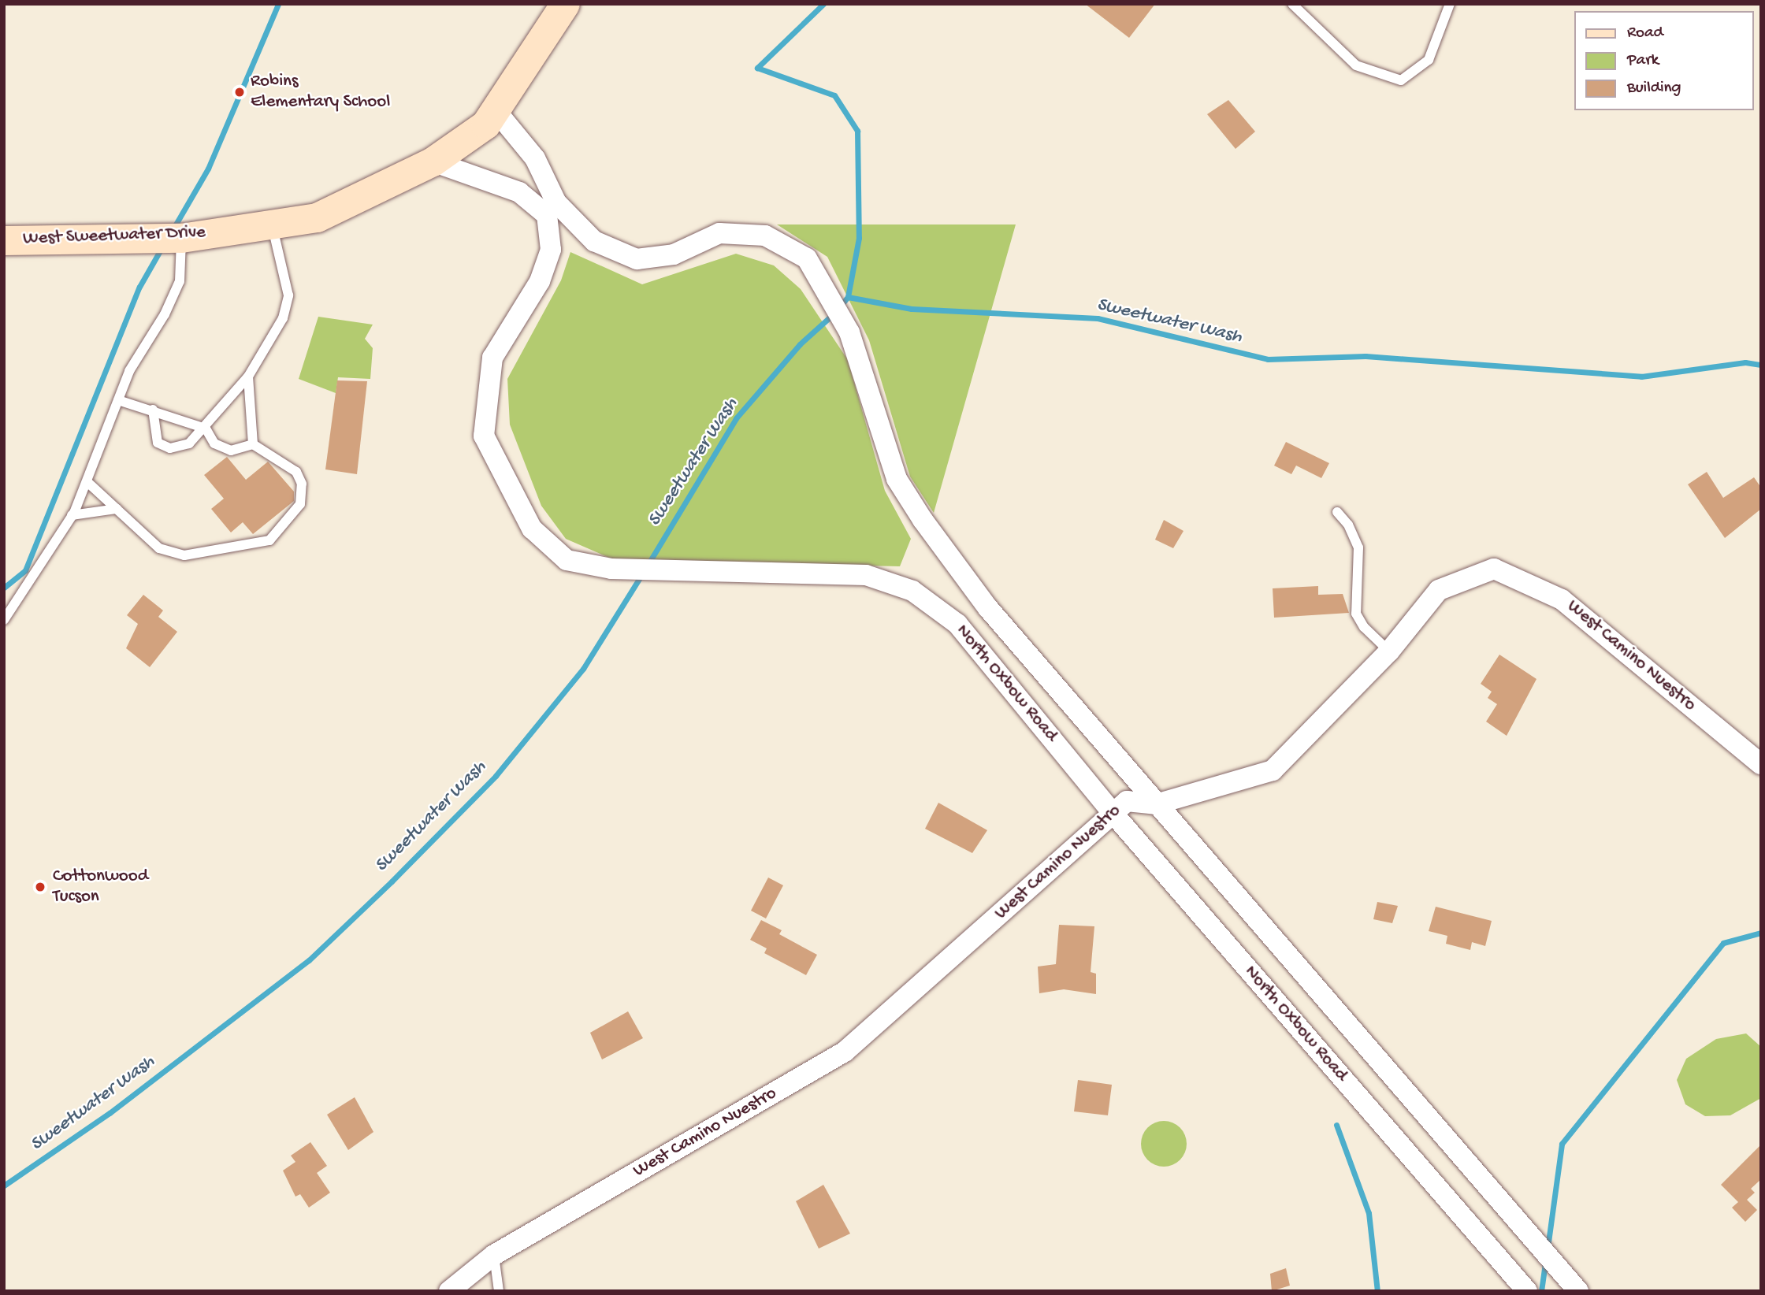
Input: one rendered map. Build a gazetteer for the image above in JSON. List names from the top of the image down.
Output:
{
  "streets": {
    "street": ["West Sweetwater Drive", "West Camino Nuestro", "North Oxbow Road"]
  },
  "crossings": [
    ["West Sweetwater Drive", "North Oxbow Road"],
    ["West Camino Nuestro", "North Oxbow Road"]
  ],
  "water": ["Sweetwater Wash"],
  "places": ["Robins Elementary School", "Cottonwood Tucson"],
  "legend": ["Road", "Park", "Building"]
}
